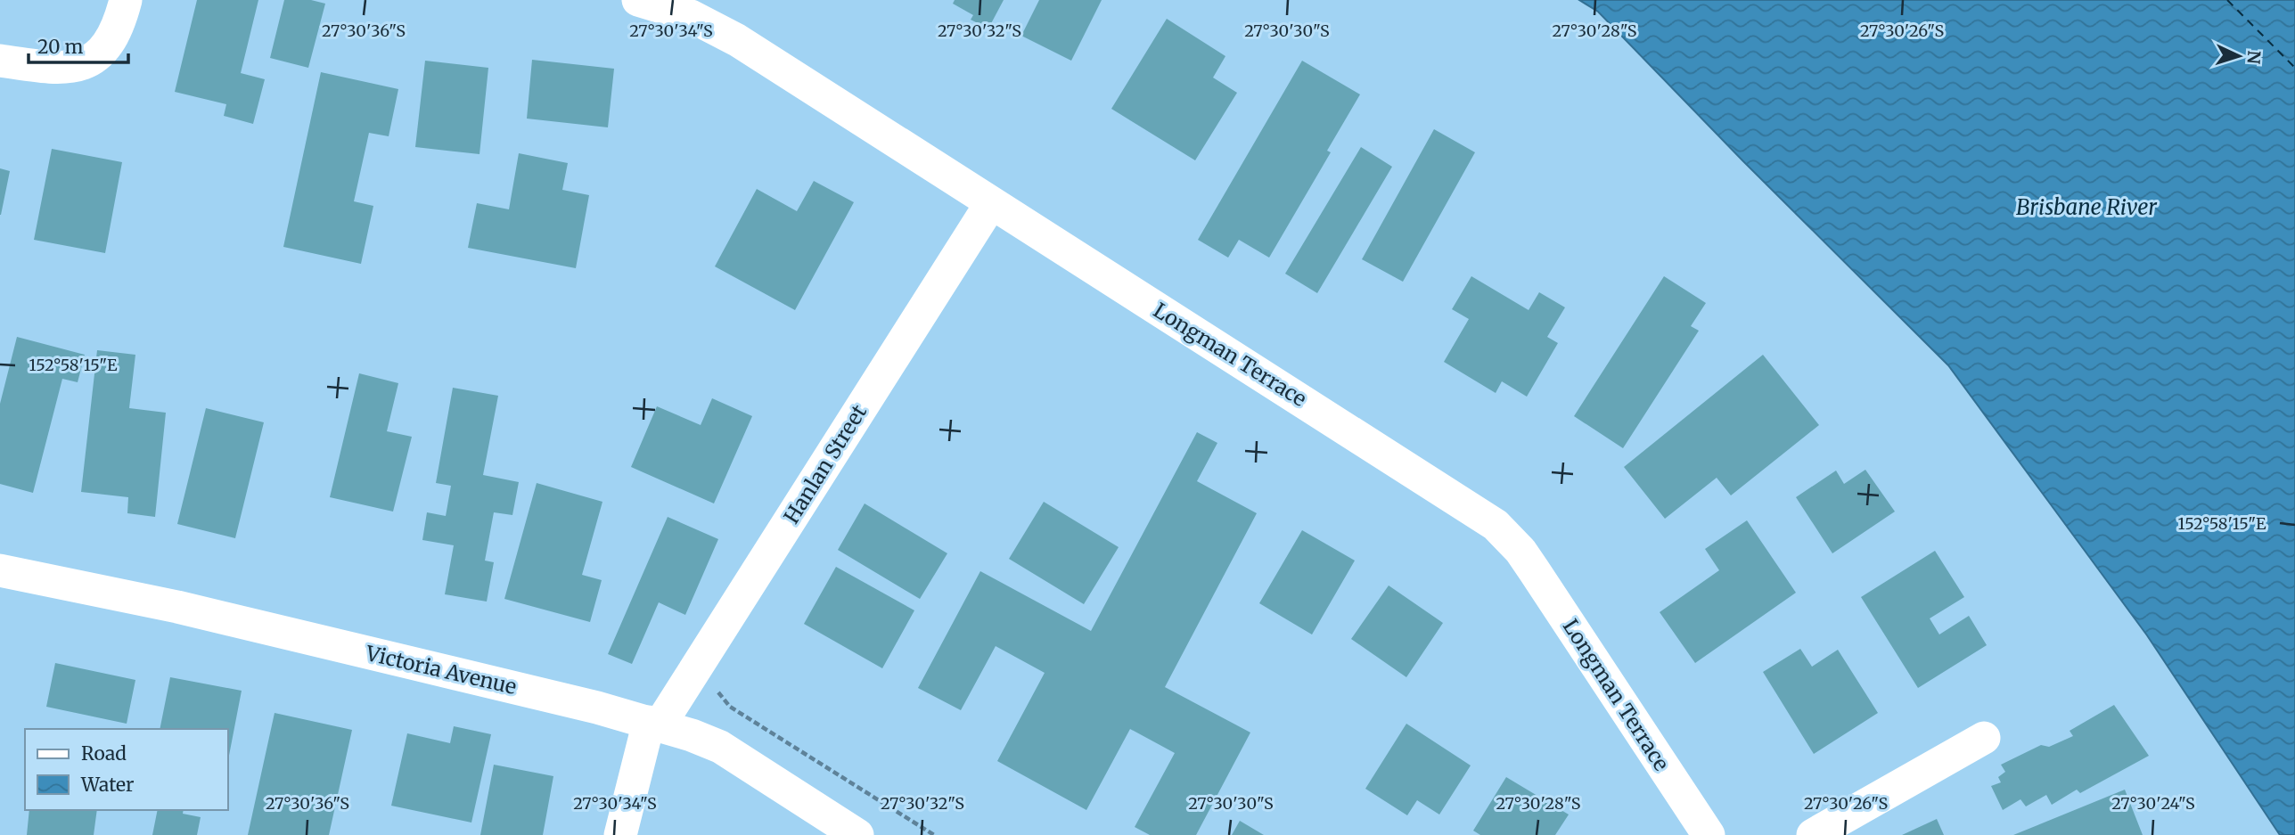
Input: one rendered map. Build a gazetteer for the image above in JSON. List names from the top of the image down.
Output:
{
  "streets": {
    "street": ["Longman Terrace", "Hanlan Street", "Victoria Avenue"]
  },
  "crossings": [
    ["Longman Terrace", "Hanlan Street"],
    ["Hanlan Street", "Victoria Avenue"]
  ],
  "water": ["Brisbane River"],
  "legend": ["Road", "Water"],
  "scale_bar": "20 m",
  "north": "right",
  "coordinates": [
    "27°30'36\"S",
    "27°30'34\"S",
    "27°30'32\"S",
    "27°30'30\"S",
    "27°30'28\"S",
    "27°30'26\"S",
    "152°58'15\"E",
    "27°30'24\"S"
  ]
}
